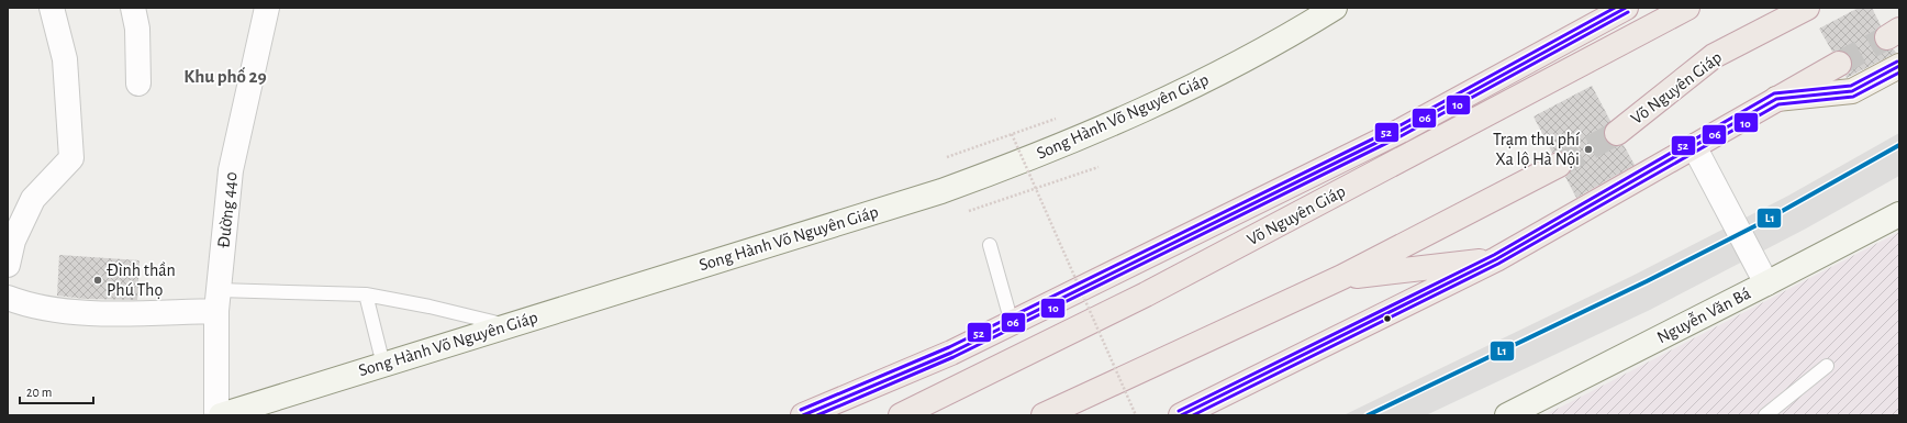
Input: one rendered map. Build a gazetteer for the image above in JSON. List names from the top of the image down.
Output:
{
  "streets": {
    "highway": ["Võ Nguyên Giáp"],
    "main road": ["Song Hành Võ Nguyên Giáp", "Nguyễn Văn Bá"],
    "street": ["Đường 440"]
  },
  "districts": ["Khu phố 29"],
  "places": ["Trạm thu phí Xa lộ Hà Nội", "Đình thần Phú Thọ"],
  "lines": [
    "transit line 06",
    "transit line 52",
    "transit line 10",
    "transit line L1"
  ],
  "scale_bar": "20 m"
}
